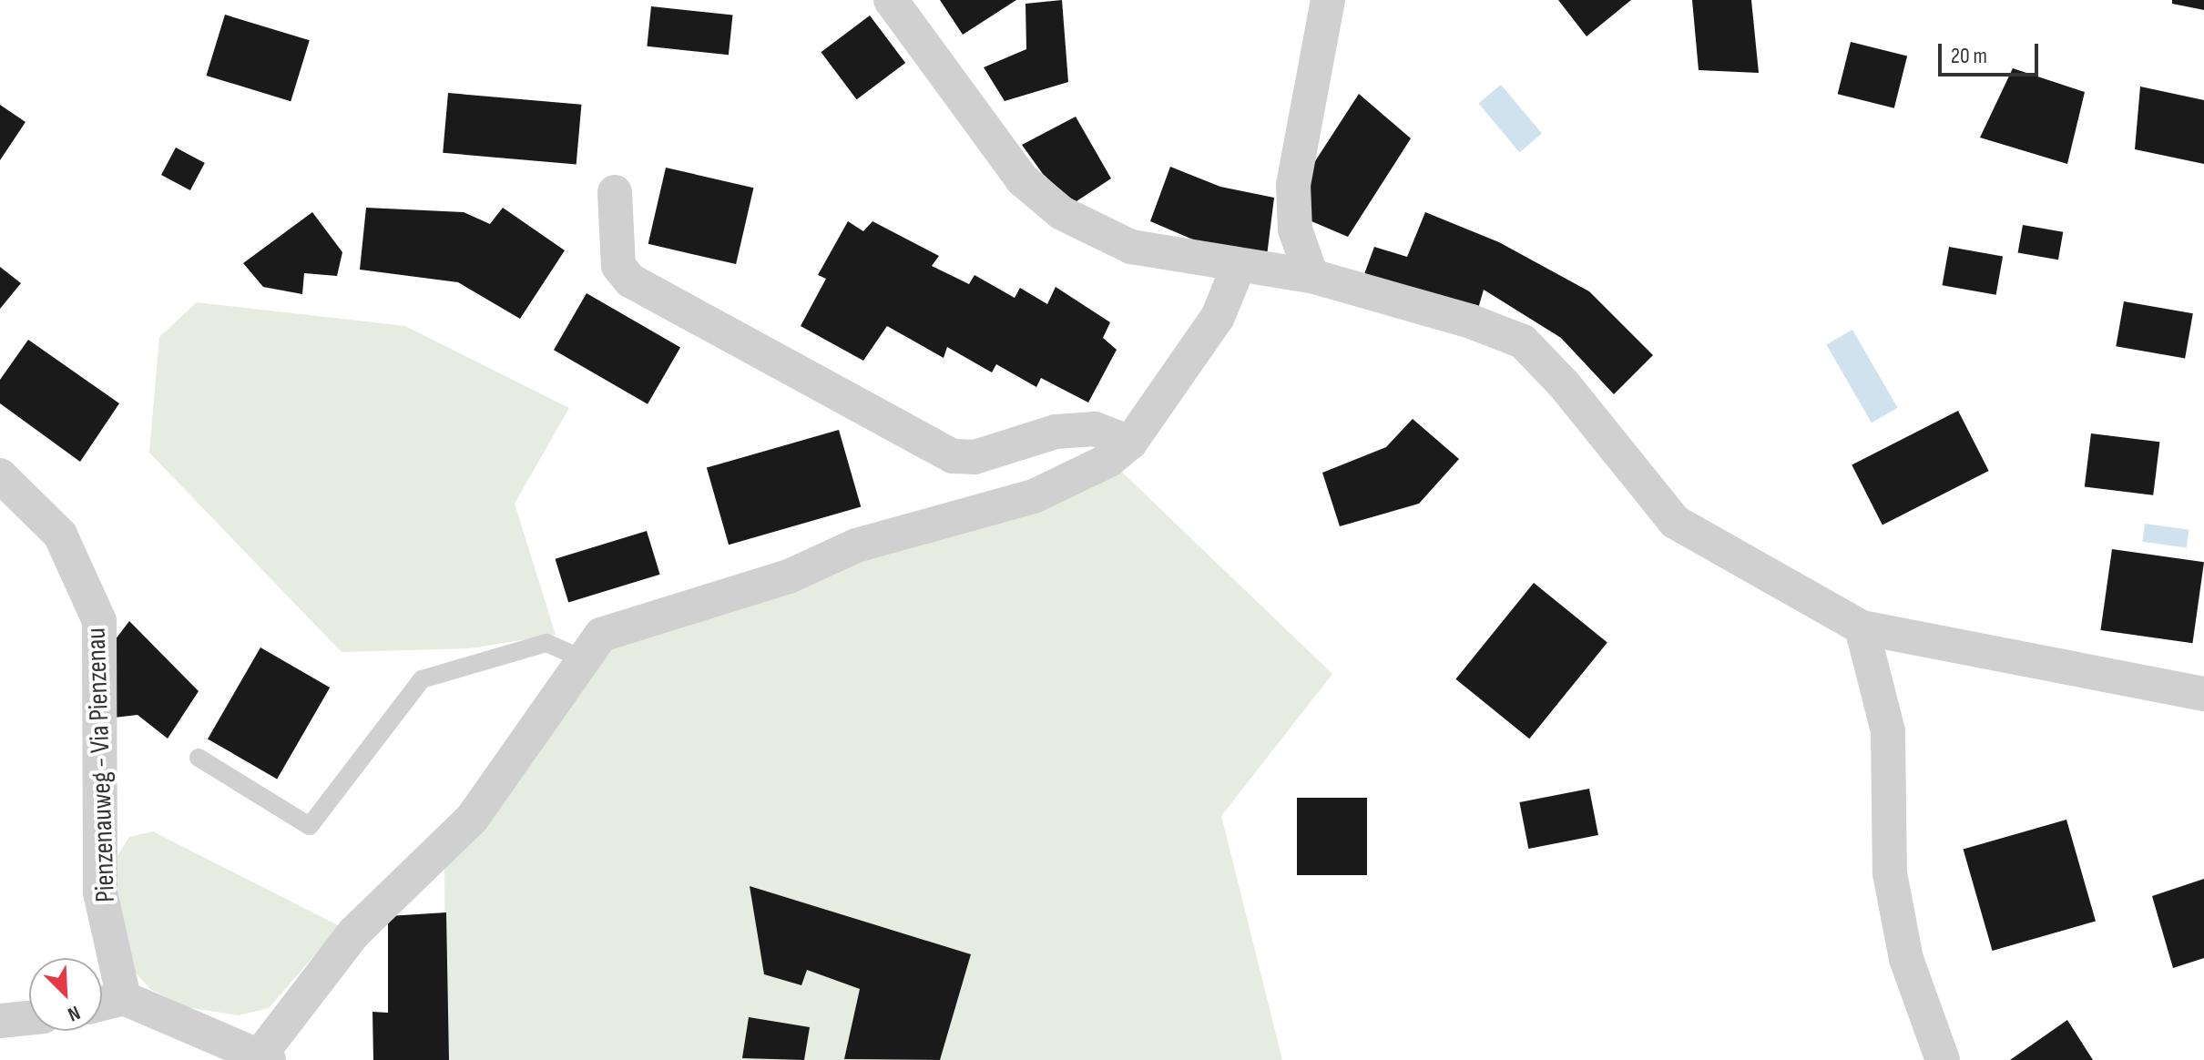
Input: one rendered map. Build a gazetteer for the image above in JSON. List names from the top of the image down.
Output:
{
  "streets": {
    "street": ["Pienzenauweg - Via Pienzenau"]
  },
  "scale_bar": "20 m",
  "north": "bottom right"
}
